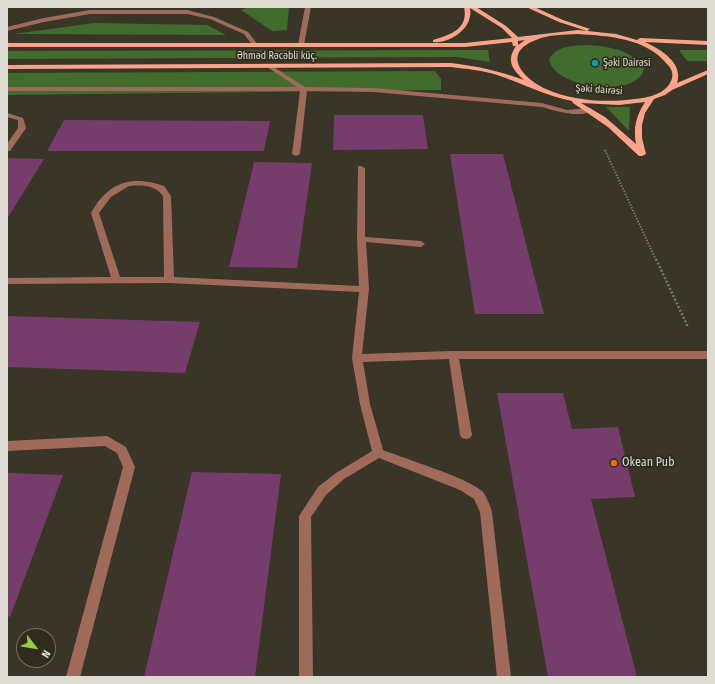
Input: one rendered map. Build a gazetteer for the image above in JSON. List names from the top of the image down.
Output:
{
  "streets": {
    "main road": ["Əhməd Rəcəbli küç.", "Şəki dairəsi"]
  },
  "crossings": [
    ["Əhməd Rəcəbli küç.", "Şəki dairəsi"]
  ],
  "places": ["Şəki Dairəsi", "Okean Pub"],
  "north": "bottom right"
}
